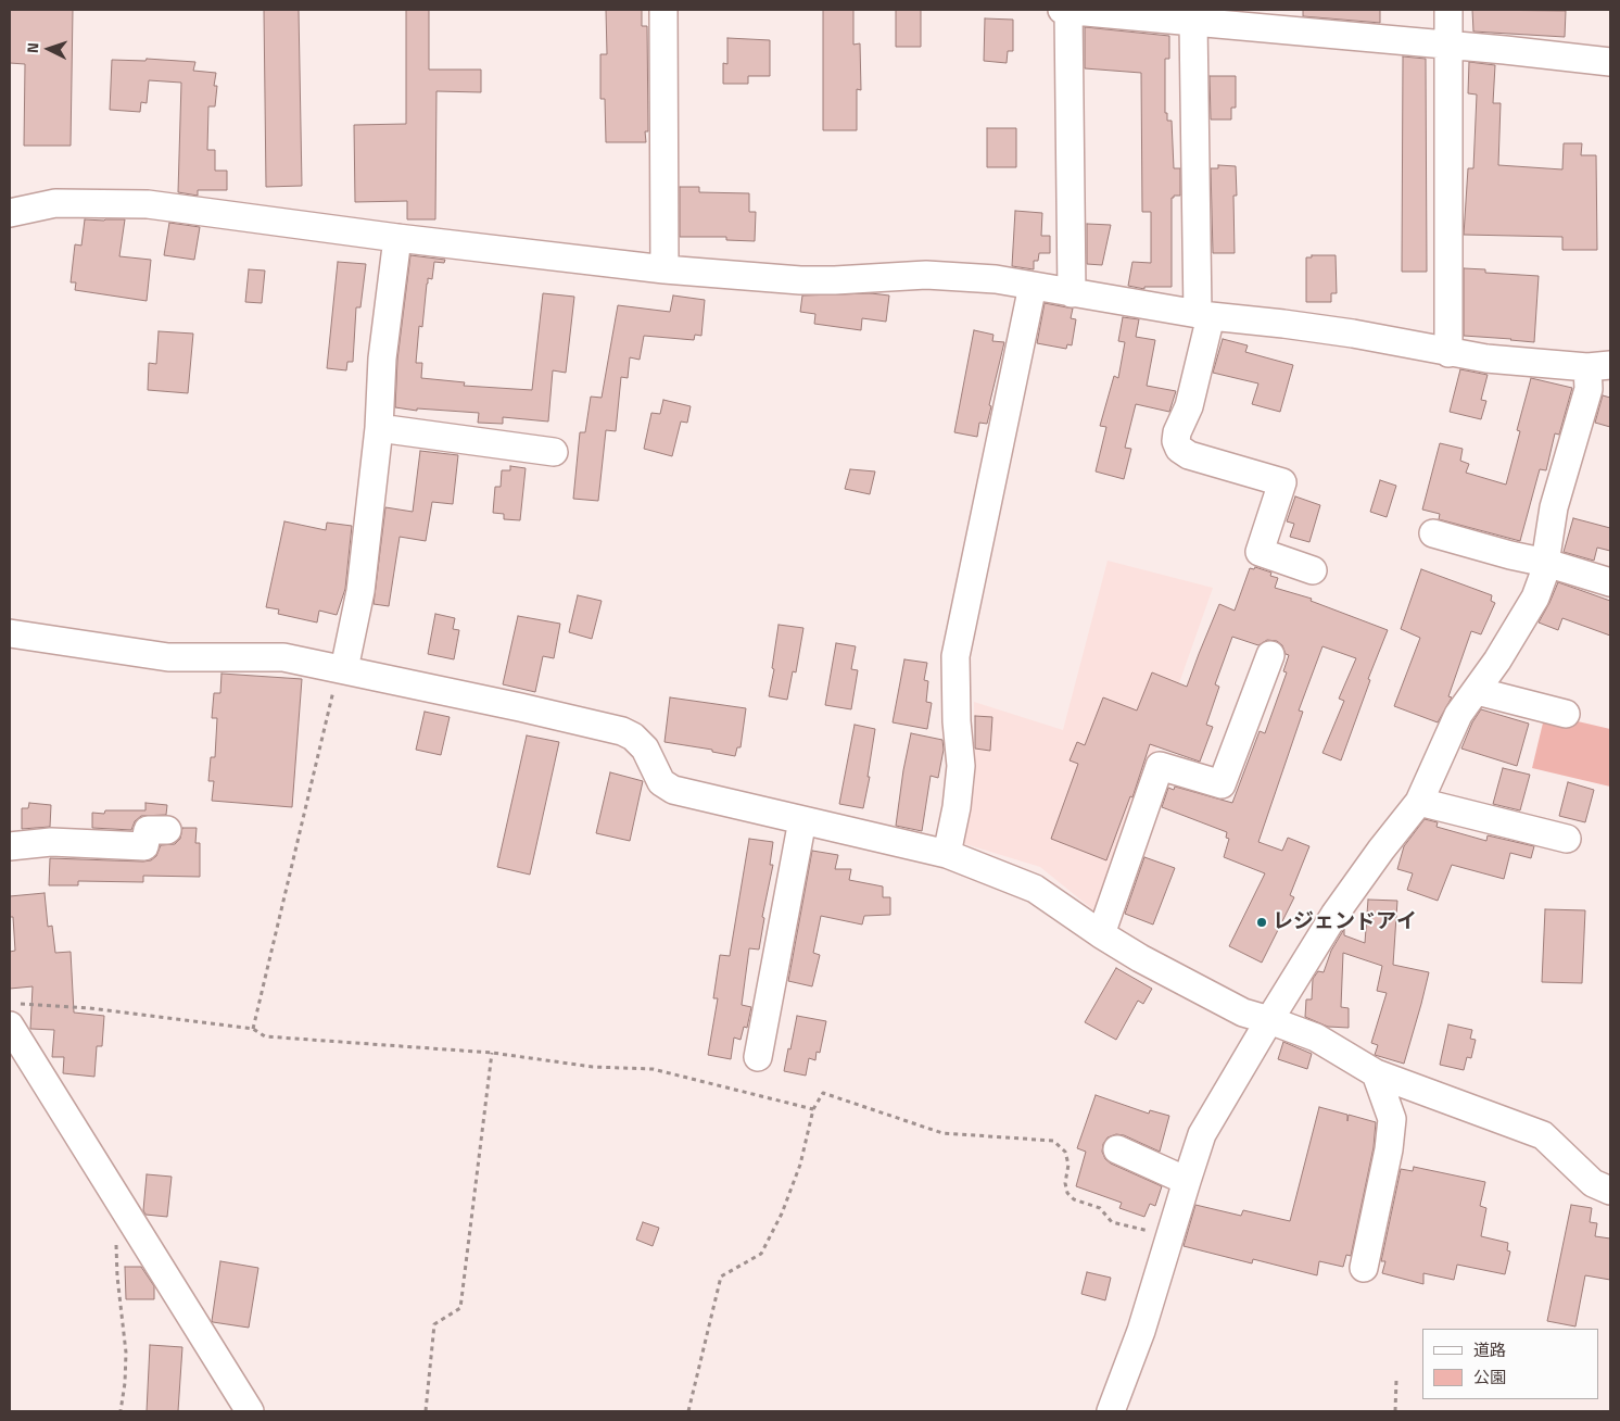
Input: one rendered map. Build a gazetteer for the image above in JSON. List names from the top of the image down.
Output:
{
  "places": ["レジェンドアイ"],
  "legend": ["道路", "公園"],
  "north": "left"
}
